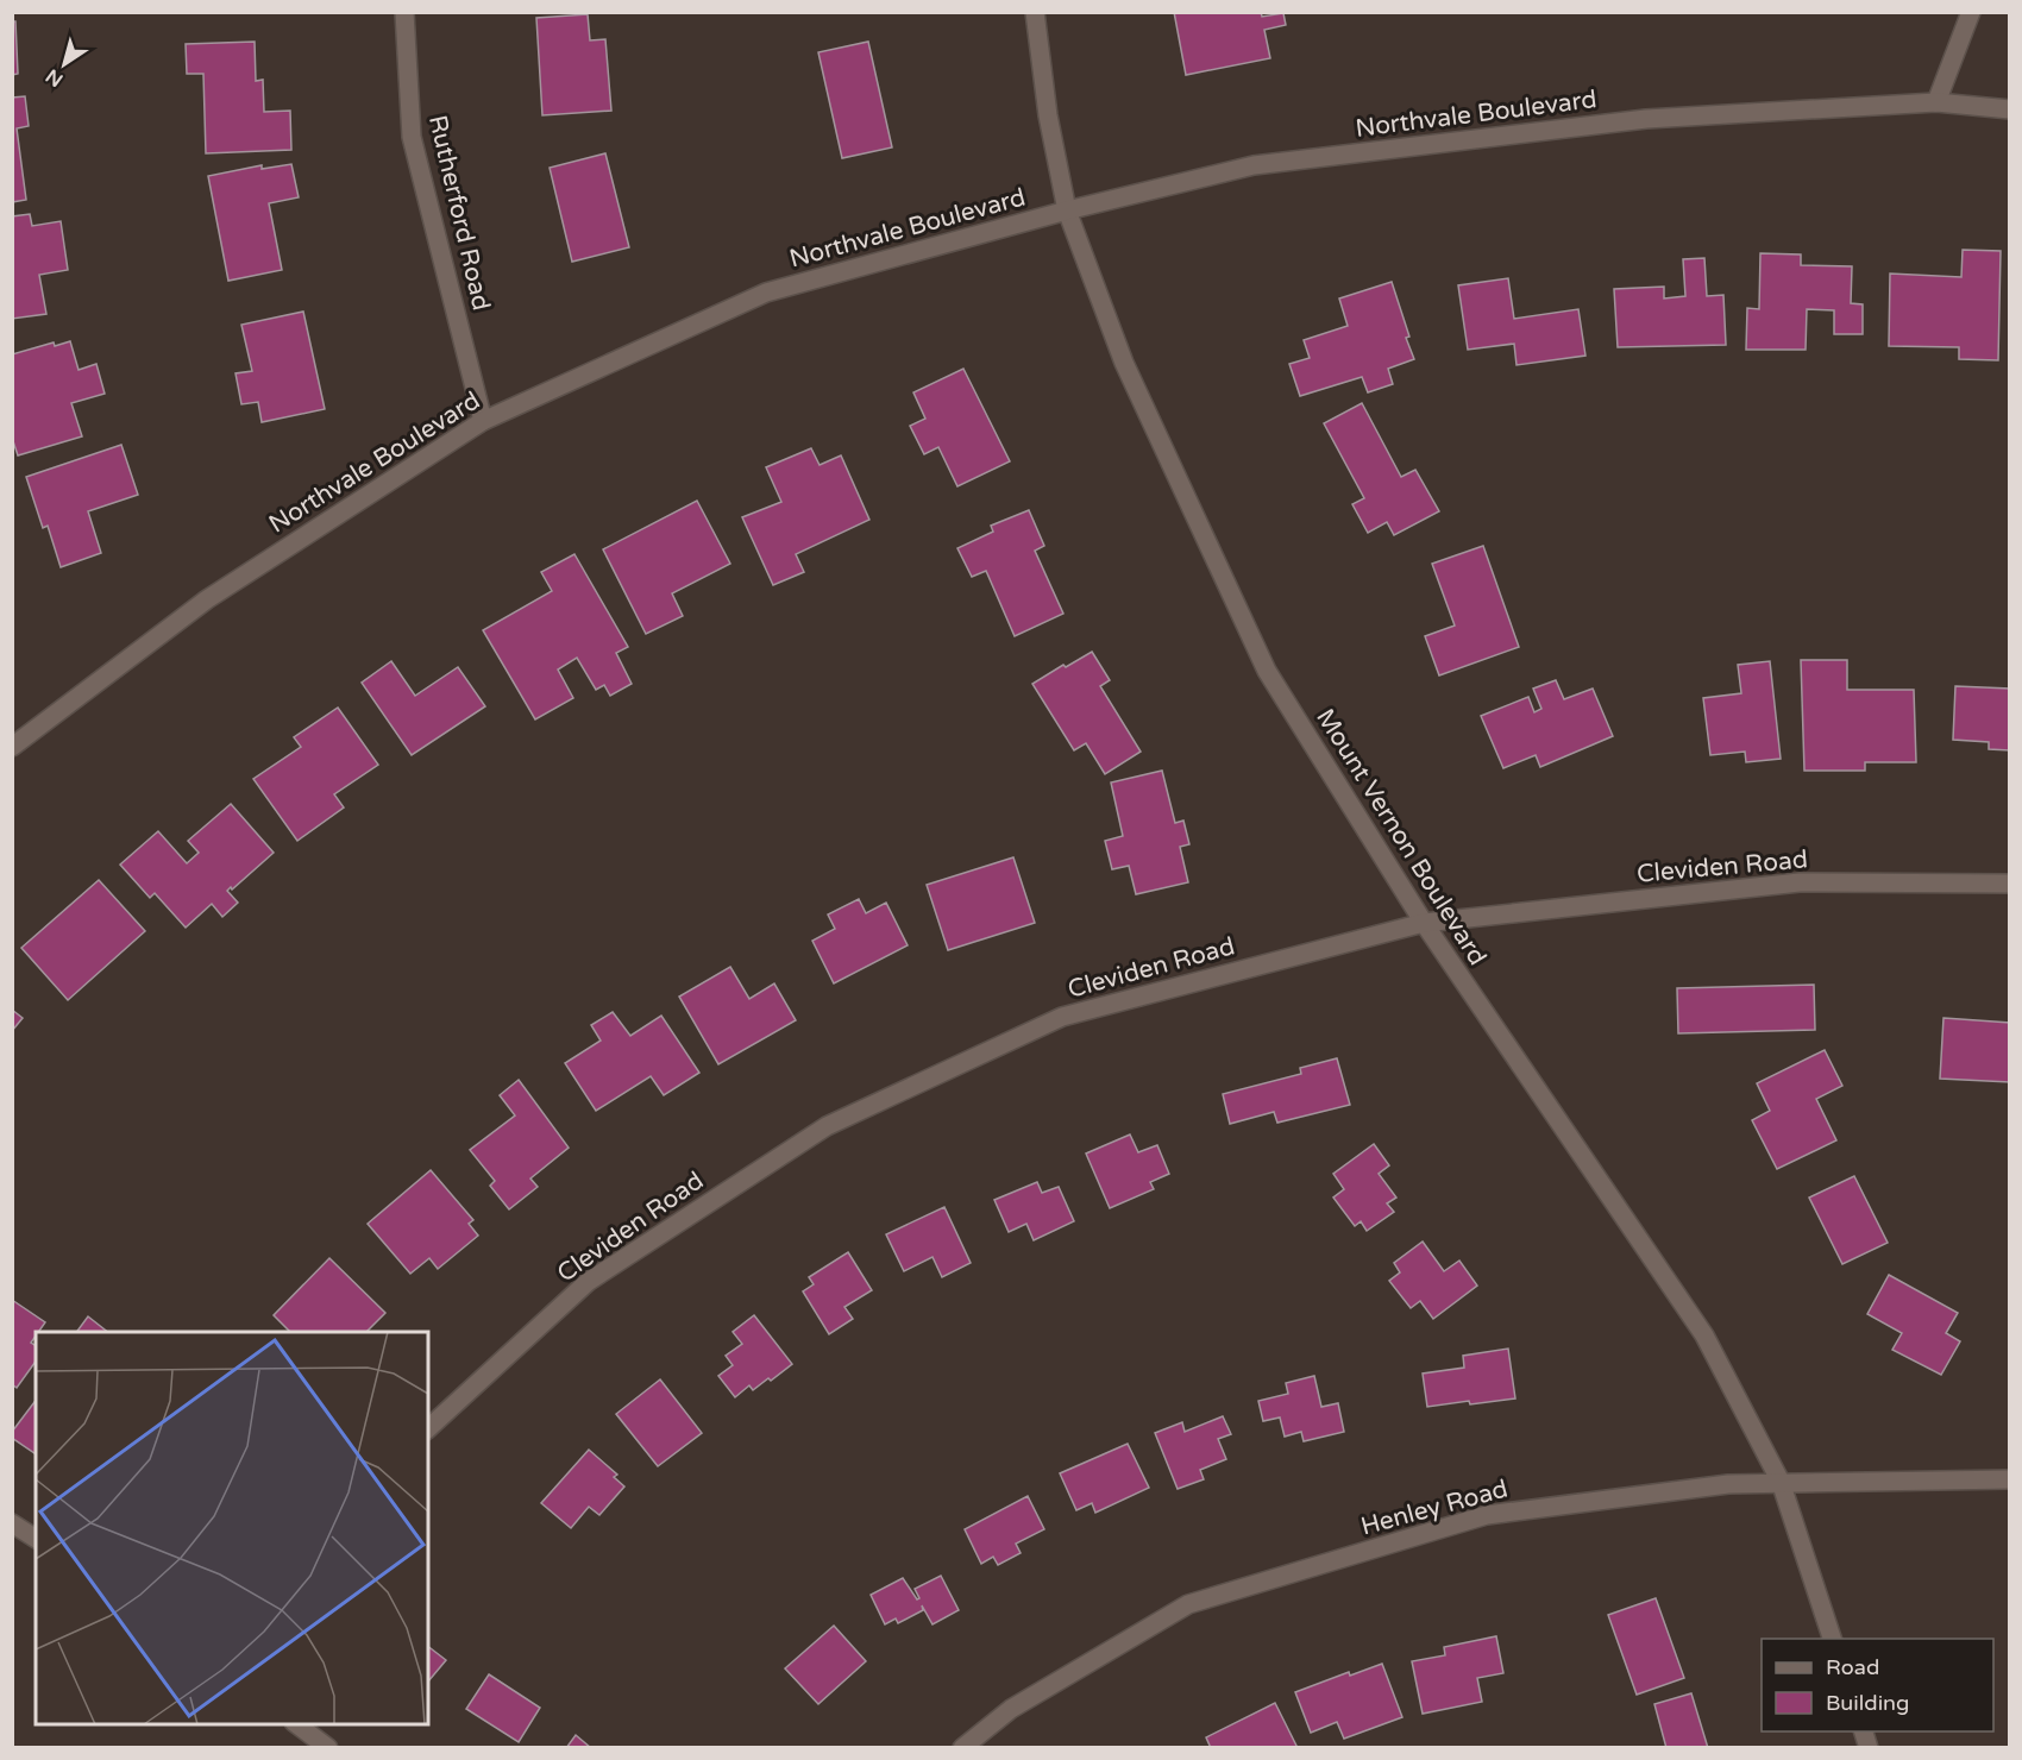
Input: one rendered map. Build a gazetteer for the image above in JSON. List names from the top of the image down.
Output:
{
  "streets": {
    "street": [
      "Northvale Boulevard",
      "Rutherford Road",
      "Mount Vernon Boulevard",
      "Cleviden Road",
      "Henley Road"
    ]
  },
  "crossings": [
    ["Northvale Boulevard", "Rutherford Road"],
    ["Northvale Boulevard", "Mount Vernon Boulevard"],
    ["Mount Vernon Boulevard", "Cleviden Road"],
    ["Mount Vernon Boulevard", "Henley Road"]
  ],
  "legend": ["Road", "Building"],
  "north": "bottom left"
}
